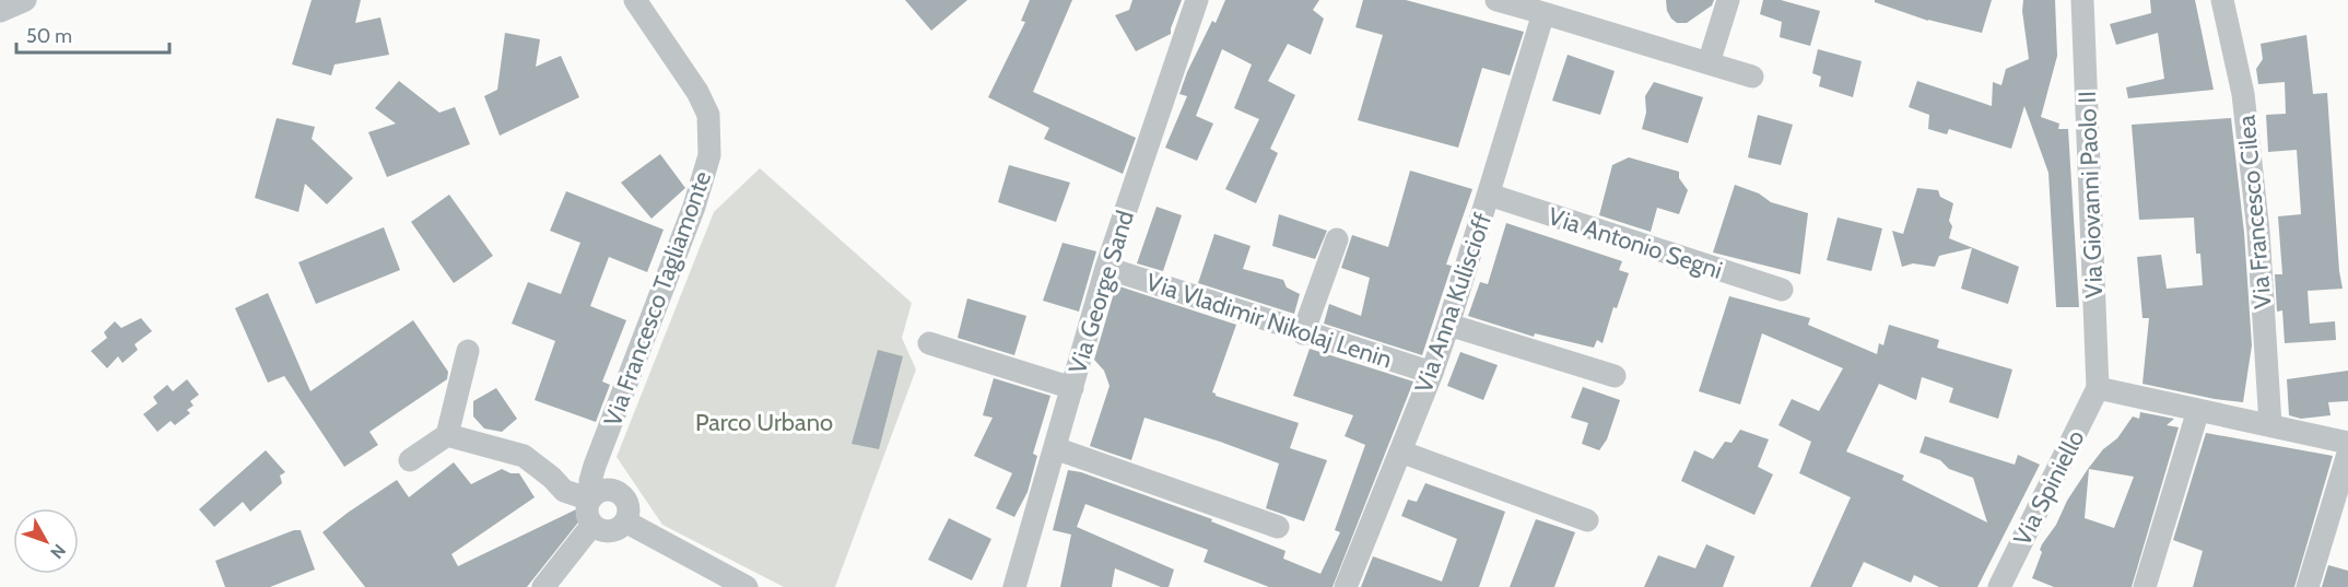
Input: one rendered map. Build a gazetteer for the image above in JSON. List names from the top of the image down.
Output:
{
  "streets": {
    "street": [
      "Via Giovanni Paolo II",
      "Via Francesco Cilea",
      "Via Antonio Segni",
      "Via George Sand",
      "Via Francesco Tagliamonte",
      "Via Anna Kuliscioff",
      "Via Vladimir Nikolaj Lenin",
      "Via Spiniello"
    ]
  },
  "crossings": [
    ["Via Giovanni Paolo II", "Via Spiniello"],
    ["Via Antonio Segni", "Via Anna Kuliscioff"],
    ["Via George Sand", "Via Vladimir Nikolaj Lenin"],
    ["Via Anna Kuliscioff", "Via Vladimir Nikolaj Lenin"]
  ],
  "parks": ["Parco Urbano"],
  "scale_bar": "50 m",
  "north": "bottom right"
}
